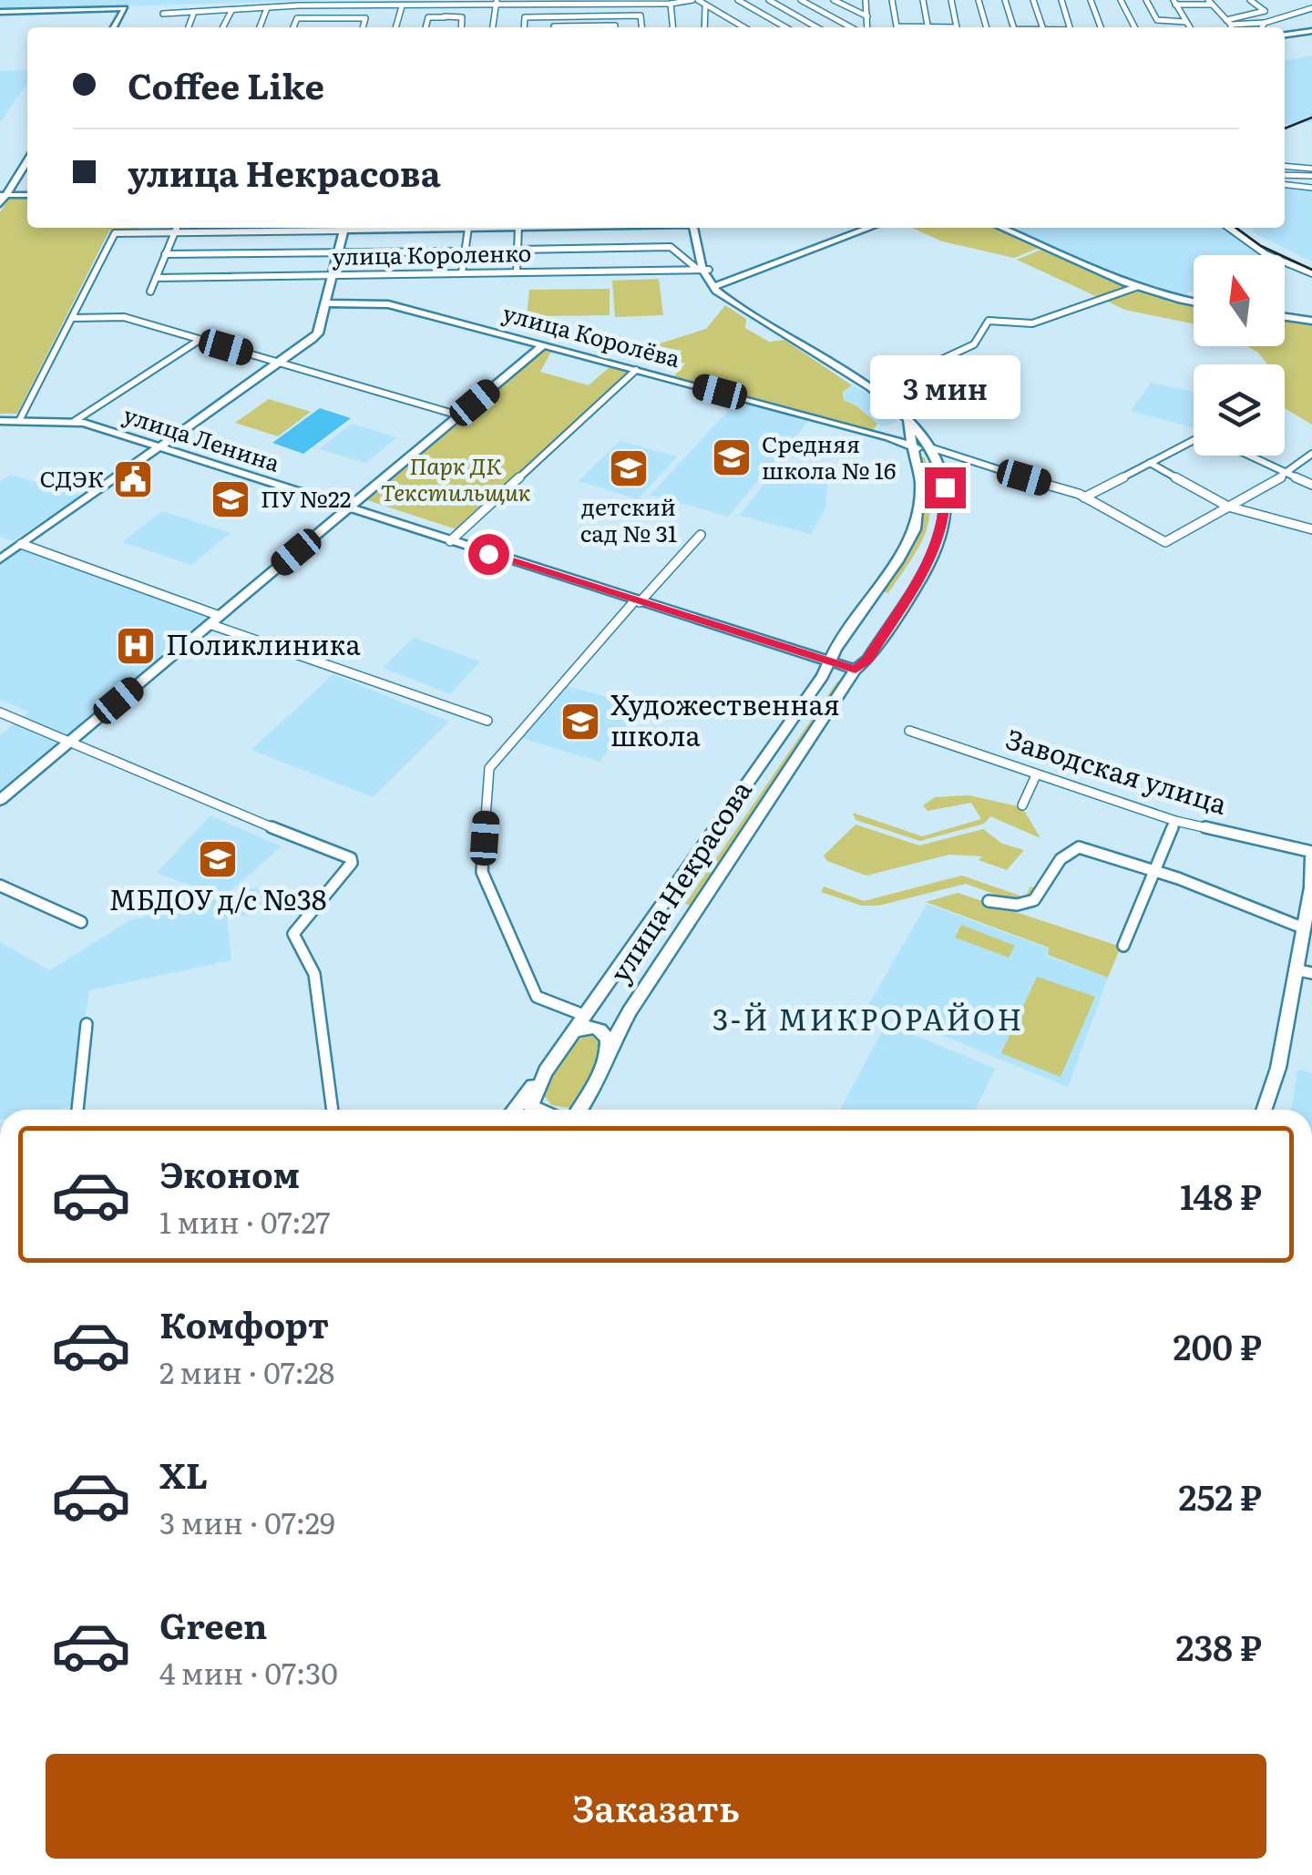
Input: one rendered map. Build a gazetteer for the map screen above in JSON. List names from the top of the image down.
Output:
{
  "streets": {
    "street": [
      "улица Короленко",
      "улица Королёва",
      "улица Ленина",
      "Заводская улица",
      "улица Некрасова"
    ]
  },
  "crossings": [
    ["улица Короленко", "улица Некрасова"],
    ["улица Королёва", "улица Некрасова"],
    ["улица Ленина", "улица Некрасова"]
  ],
  "districts": ["3-Й МИКРОРАЙОН"],
  "parks": ["Парк ДК Текстильщик"],
  "places": {
    "school or university": [
      "Средняя школа № 16",
      "детский сад № 31",
      "ПУ №22",
      "Художественная школа",
      "МБДОУ д/с №38"
    ],
    "public building": ["СДЭК"],
    "hospital": ["Поликлиника"]
  },
  "north": "top",
  "page": {
    "banner": ["Coffee Like", "улица Некрасова"],
    "bubble": "3 мин",
    "list": [
      {
        "name": "Эконом",
        "note": "1 мин · 07:27",
        "value": "148 ₽"
      },
      {
        "name": "Комфорт",
        "note": "2 мин · 07:28",
        "value": "200 ₽"
      },
      {
        "name": "XL",
        "note": "3 мин · 07:29",
        "value": "252 ₽"
      },
      {
        "name": "Green",
        "note": "4 мин · 07:30",
        "value": "238 ₽"
      }
    ],
    "buttons": "Заказать"
  }
}
